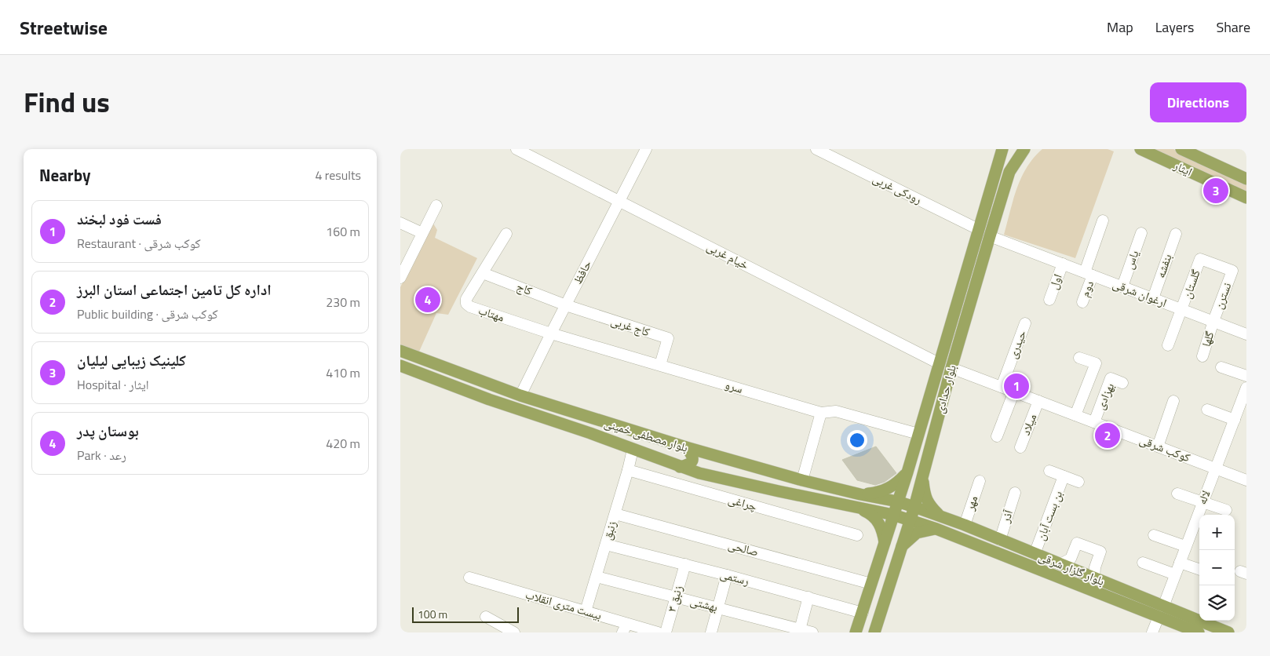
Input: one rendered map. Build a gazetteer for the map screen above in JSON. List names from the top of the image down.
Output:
{
  "streets": {
    "main road": [
      "ایثار",
      "بلوار حدادی",
      "بلوار مصطفی خمینی",
      "بلوار گلزار شرقی"
    ],
    "street": [
      "رودکی غربی",
      "خیام غربی",
      "یاس",
      "بنفشه",
      "حافظ",
      "اول",
      "گلستان",
      "کاج",
      "دوم",
      "ارغوان شرقی",
      "نسترن",
      "مهتاب",
      "کاج غربی",
      "گلها",
      "حیدری",
      "سرو",
      "بهزادی",
      "میلاد",
      "کوکب شرقی",
      "لاله",
      "چراغی",
      "مهر",
      "بن بست آبان",
      "آذر",
      "زنبق",
      "صالحی",
      "رستمی",
      "زنبق ۳",
      "بهشتی",
      "بیست متری انقلاب"
    ]
  },
  "crossings": [
    ["رودکی غربی", "بلوار حدادی"],
    ["خیام غربی", "حافظ"],
    ["خیام غربی", "بلوار حدادی"],
    ["یاس", "ارغوان شرقی"],
    ["بنفشه", "ارغوان شرقی"],
    ["حافظ", "کاج"],
    ["حافظ", "مهتاب"],
    ["حافظ", "کاج غربی"],
    ["حافظ", "سرو"],
    ["حافظ", "بلوار مصطفی خمینی"],
    ["اول", "ارغوان شرقی"],
    ["گلستان", "ارغوان شرقی"],
    ["گلستان", "نسترن"],
    ["کاج", "مهتاب"],
    ["کاج", "کاج غربی"],
    ["دوم", "ارغوان شرقی"],
    ["ارغوان شرقی", "نسترن"],
    ["ارغوان شرقی", "گلها"],
    ["ارغوان شرقی", "بلوار حدادی"],
    ["نسترن", "گلها"],
    ["مهتاب", "سرو"],
    ["کاج غربی", "سرو"],
    ["حیدری", "کوکب شرقی"],
    ["سرو", "بلوار حدادی"],
    ["بلوار حدادی", "بلوار مصطفی خمینی"],
    ["بلوار حدادی", "کوکب شرقی"],
    ["بلوار حدادی", "صالحی"],
    ["بلوار حدادی", "بلوار گلزار شرقی"],
    ["بلوار حدادی", "رستمی"],
    ["بهزادی", "کوکب شرقی"],
    ["میلاد", "کوکب شرقی"],
    ["بلوار مصطفی خمینی", "زنبق"],
    ["بلوار مصطفی خمینی", "بلوار گلزار شرقی"],
    ["کوکب شرقی", "لاله"],
    ["لاله", "بلوار گلزار شرقی"],
    ["چراغی", "زنبق"],
    ["مهر", "بلوار گلزار شرقی"],
    ["بن بست آبان", "بلوار گلزار شرقی"],
    ["آذر", "بلوار گلزار شرقی"],
    ["زنبق", "صالحی"],
    ["زنبق", "رستمی"],
    ["زنبق", "بهشتی"],
    ["زنبق", "بیست متری انقلاب"],
    ["رستمی", "زنبق ۳"],
    ["زنبق ۳", "بهشتی"]
  ],
  "scale_bar": "100 m",
  "page": {
    "header": "Streetwise",
    "nav": ["Map", "Layers", "Share"],
    "title": "Find us",
    "buttons": "Directions",
    "heading": ["Nearby", "4 results"],
    "pins": [
      "3",
      "4",
      "1",
      "2"
    ],
    "list": [
      {
        "mark": "1",
        "name": "فست فود لبخند",
        "note": "Restaurant · کوکب شرقی",
        "value": "160 m"
      },
      {
        "mark": "2",
        "name": "اداره کل تامین اجتماعی استان البرز",
        "note": "Public building · کوکب شرقی",
        "value": "230 m"
      },
      {
        "mark": "3",
        "name": "کلینیک زیبایی لیلیان",
        "note": "Hospital · ایثار",
        "value": "410 m"
      },
      {
        "mark": "4",
        "name": "بوستان پدر",
        "note": "Park · رعد",
        "value": "420 m"
      }
    ],
    "map_buttons": ["+", "−"],
    "scale": "100 m"
  }
}
